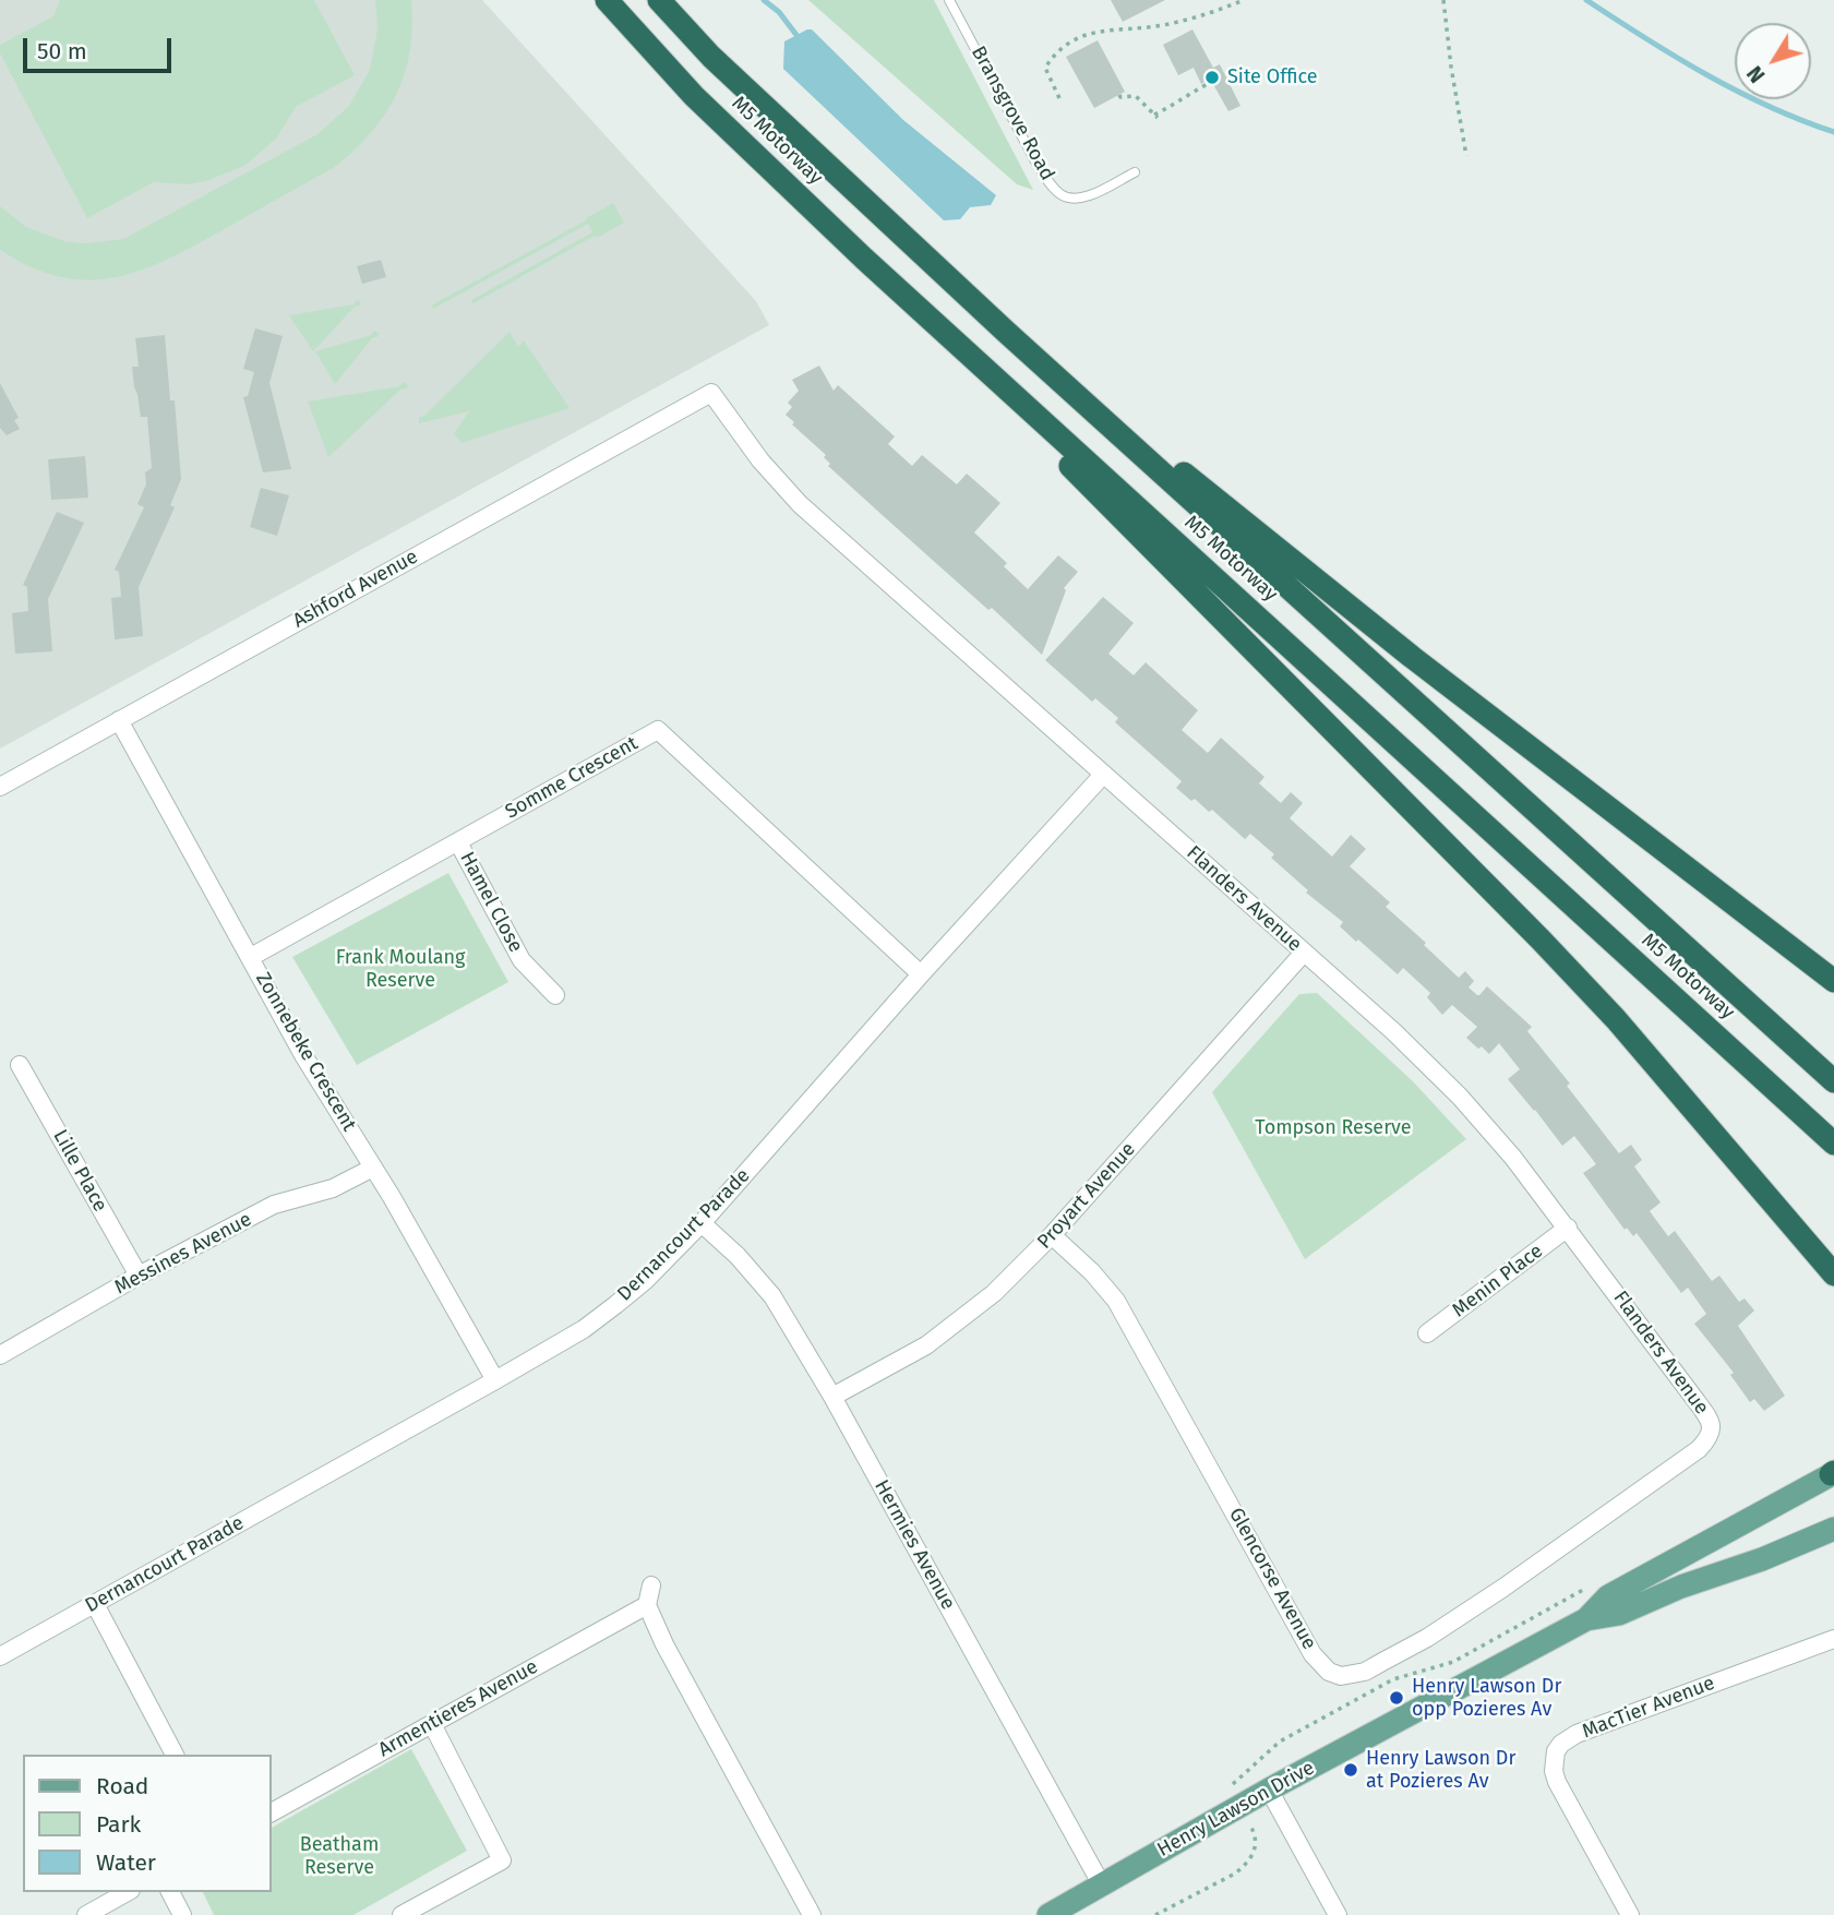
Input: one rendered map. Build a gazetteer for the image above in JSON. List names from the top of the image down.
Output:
{
  "streets": {
    "highway": ["M5 Motorway"],
    "main road": ["Henry Lawson Drive"],
    "street": [
      "Ashford Avenue",
      "Somme Crescent",
      "Flanders Avenue",
      "Hamel Close",
      "Zonnebeke Crescent",
      "Lille Place",
      "Proyart Avenue",
      "Dernancourt Parade",
      "Messines Avenue",
      "Menin Place",
      "Hermies Avenue",
      "Glencorse Avenue",
      "MacTier Avenue",
      "Armentieres Avenue"
    ],
    "lane": ["Bransgrove Road"]
  },
  "crossings": [
    ["Ashford Avenue", "Flanders Avenue"],
    ["Ashford Avenue", "Zonnebeke Crescent"],
    ["Somme Crescent", "Hamel Close"],
    ["Somme Crescent", "Zonnebeke Crescent"],
    ["Somme Crescent", "Dernancourt Parade"],
    ["Flanders Avenue", "Proyart Avenue"],
    ["Flanders Avenue", "Dernancourt Parade"],
    ["Flanders Avenue", "Menin Place"],
    ["Flanders Avenue", "Glencorse Avenue"],
    ["Zonnebeke Crescent", "Dernancourt Parade"],
    ["Zonnebeke Crescent", "Messines Avenue"],
    ["Lille Place", "Messines Avenue"],
    ["Proyart Avenue", "Hermies Avenue"],
    ["Proyart Avenue", "Glencorse Avenue"],
    ["Dernancourt Parade", "Hermies Avenue"],
    ["Hermies Avenue", "Henry Lawson Drive"]
  ],
  "parks": ["Frank Moulang Reserve", "Tompson Reserve", "Beatham Reserve"],
  "places": ["Site Office", "Henry Lawson Dr opp Pozieres Av", "Henry Lawson Dr at Pozieres Av"],
  "legend": ["Road", "Park", "Water"],
  "scale_bar": "50 m",
  "north": "bottom left"
}
